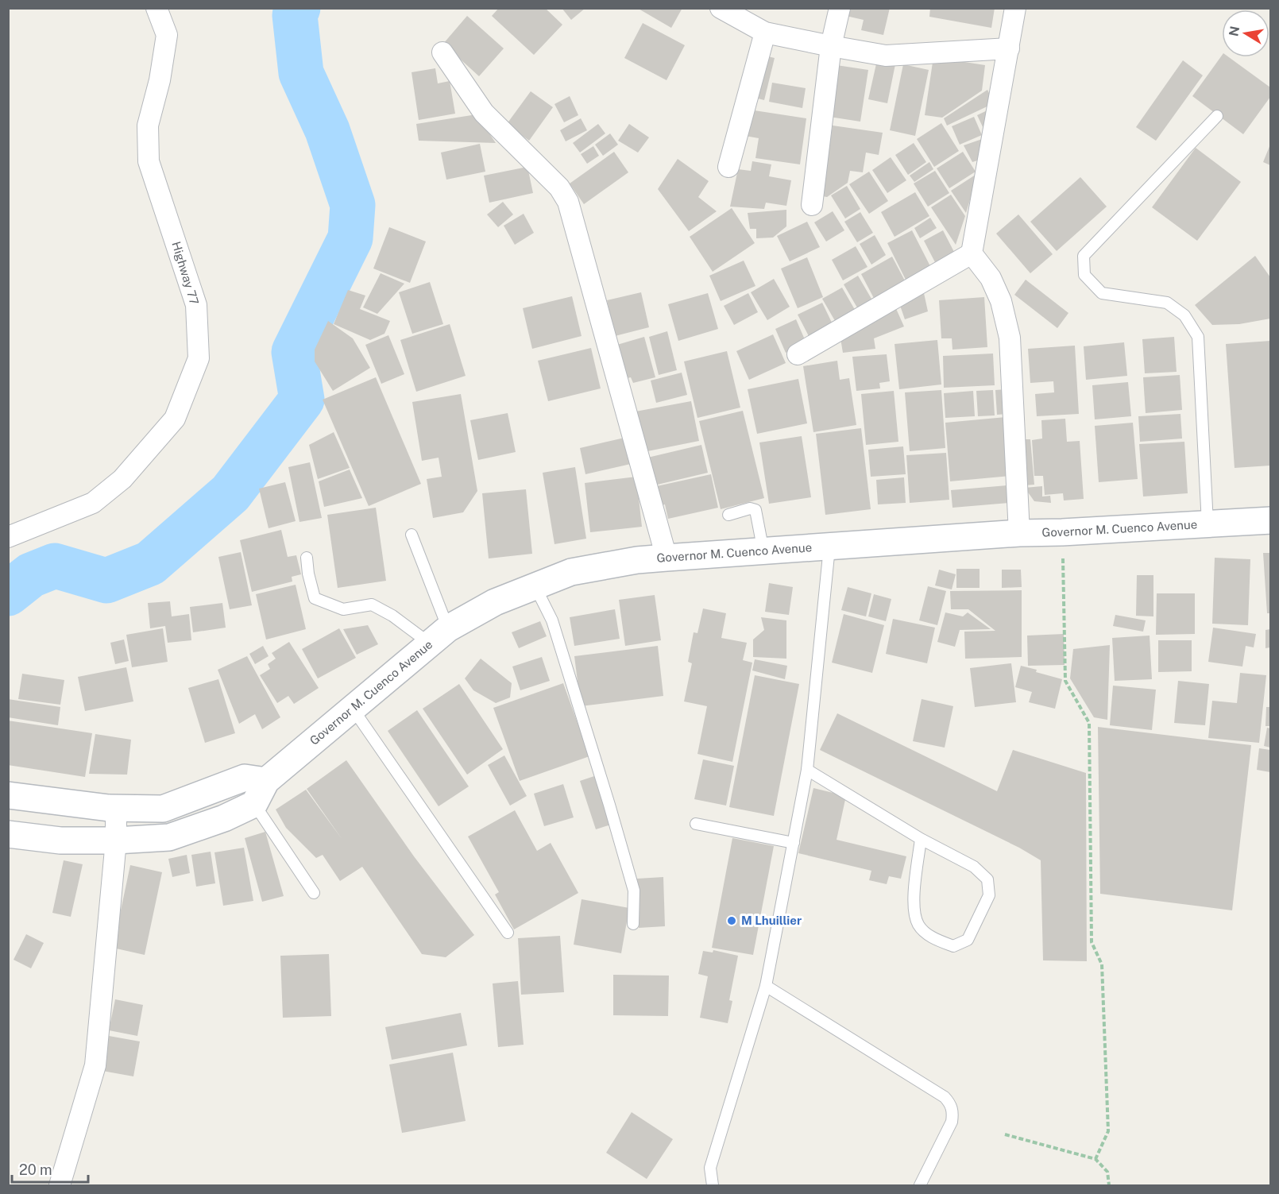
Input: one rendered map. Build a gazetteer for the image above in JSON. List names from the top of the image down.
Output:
{
  "streets": {
    "main road": ["Governor M. Cuenco Avenue"],
    "street": ["Highway 77"]
  },
  "places": ["M Lhuillier"],
  "scale_bar": "20 m",
  "north": "left"
}
